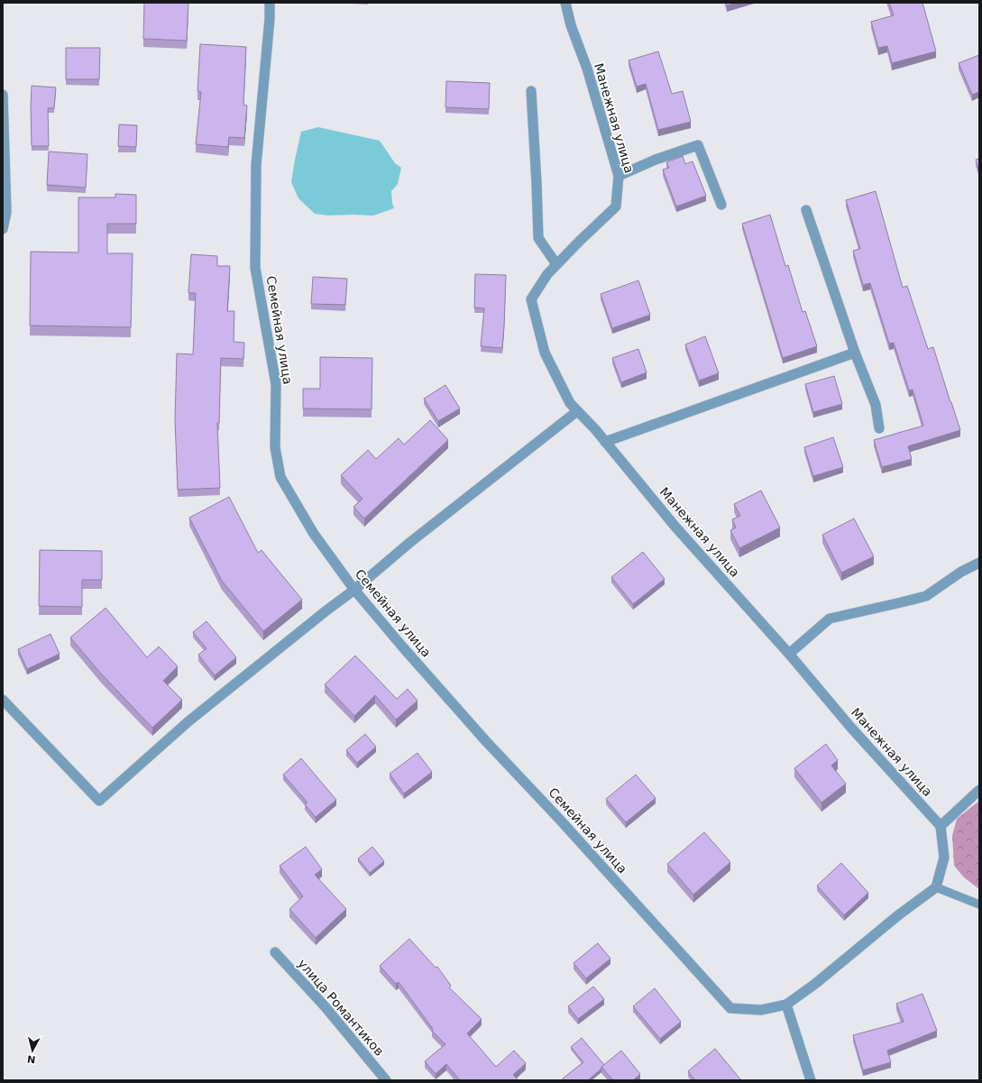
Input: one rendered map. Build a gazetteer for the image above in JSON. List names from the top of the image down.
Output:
{
  "streets": {
    "street": ["Манежная улица", "Семейная улица", "улица Романтиков"]
  },
  "north": "bottom"
}
